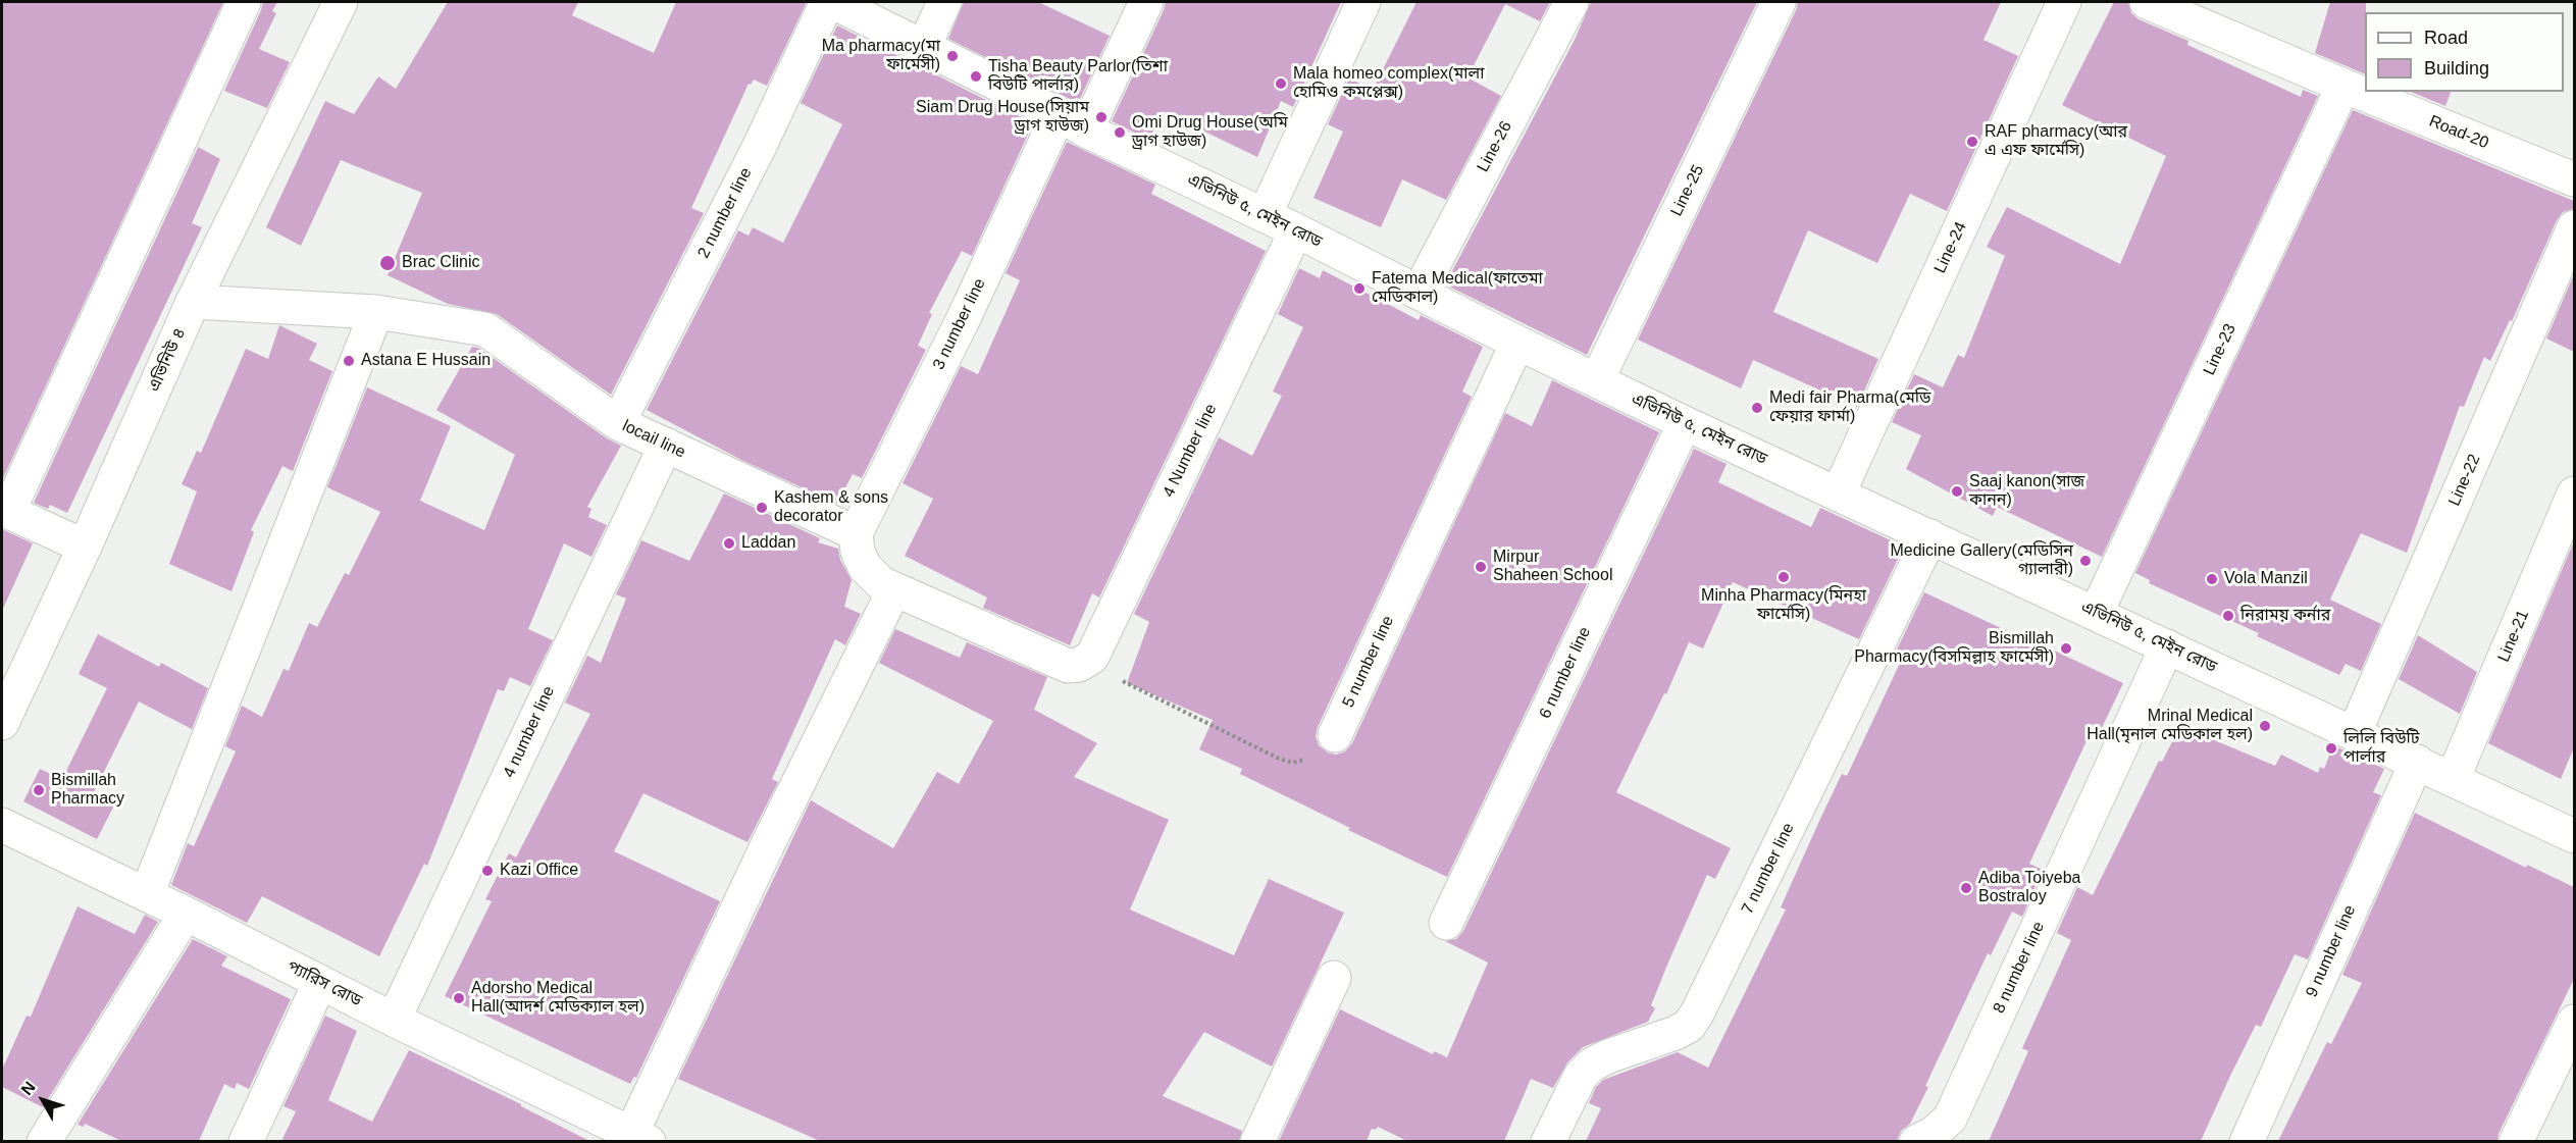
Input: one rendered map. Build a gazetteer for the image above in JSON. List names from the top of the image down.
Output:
{
  "streets": {
    "street": [
      "Road-20",
      "Line-26",
      "Line-25",
      "এভিনিউ ৫, মেইন রোড",
      "2 number line",
      "Line-24",
      "3 number line",
      "Line-23",
      "এভিনিউ ৪",
      "locail line",
      "4 Number line",
      "Line-22",
      "Line-21",
      "5 number line",
      "6 number line",
      "4 number line",
      "7 number line",
      "9 number line",
      "8 number line",
      "প্যারিস রোড"
    ]
  },
  "crossings": [
    ["Road-20", "Line-23"],
    ["Line-26", "এভিনিউ ৫, মেইন রোড"],
    ["Line-25", "এভিনিউ ৫, মেইন রোড"],
    ["এভিনিউ ৫, মেইন রোড", "Line-24"],
    ["এভিনিউ ৫, মেইন রোড", "3 number line"],
    ["এভিনিউ ৫, মেইন রোড", "Line-23"],
    ["এভিনিউ ৫, মেইন রোড", "4 Number line"],
    ["এভিনিউ ৫, মেইন রোড", "Line-22"],
    ["এভিনিউ ৫, মেইন রোড", "Line-21"],
    ["এভিনিউ ৫, মেইন রোড", "5 number line"],
    ["এভিনিউ ৫, মেইন রোড", "6 number line"],
    ["এভিনিউ ৫, মেইন রোড", "7 number line"],
    ["এভিনিউ ৫, মেইন রোড", "9 number line"],
    ["এভিনিউ ৫, মেইন রোড", "8 number line"],
    ["2 number line", "locail line"],
    ["3 number line", "locail line"],
    ["এভিনিউ ৪", "locail line"],
    ["locail line", "4 number line"],
    ["4 number line", "প্যারিস রোড"]
  ],
  "places": [
    "Ma pharmacy(মা ফার্মেসী)",
    "Tisha Beauty Parlor(তিশা বিউটি পার্লার)",
    "Mala homeo complex(মালা হোমিও কমপ্লেক্স)",
    "Siam Drug House(সিয়াম ড্রাগ হাউজ)",
    "Omi Drug House(অমি ড্রাগ হাউজ)",
    "RAF pharmacy(আর এ এফ ফার্মেসি)",
    "Brac Clinic",
    "Fatema Medical(ফাতেমা মেডিকাল)",
    "Astana E Hussain",
    "Medi fair Pharma(মেডি ফেয়ার ফার্মা)",
    "Saaj kanon(সাজ কানন)",
    "Kashem & sons decorator",
    "Laddan",
    "Medicine Gallery(মেডিসিন গ্যালারী)",
    "Mirpur Shaheen School",
    "Minha Pharmacy(মিনহা ফার্মেসি)",
    "Vola Manzil",
    "নিরাময় কর্নার",
    "Bismillah Pharmacy(বিসমিল্লাহ ফার্মেসী)",
    "Mrinal Medical Hall(মৃনাল মেডিকাল হল)",
    "লিলি বিউটি পার্লার",
    "Bismillah Pharmacy",
    "Kazi Office",
    "Adiba Toiyeba Bostraloy",
    "Adorsho Medical Hall(আদর্শ মেডিক্যাল হল)"
  ],
  "legend": ["Road", "Building"],
  "north": "top left"
}
